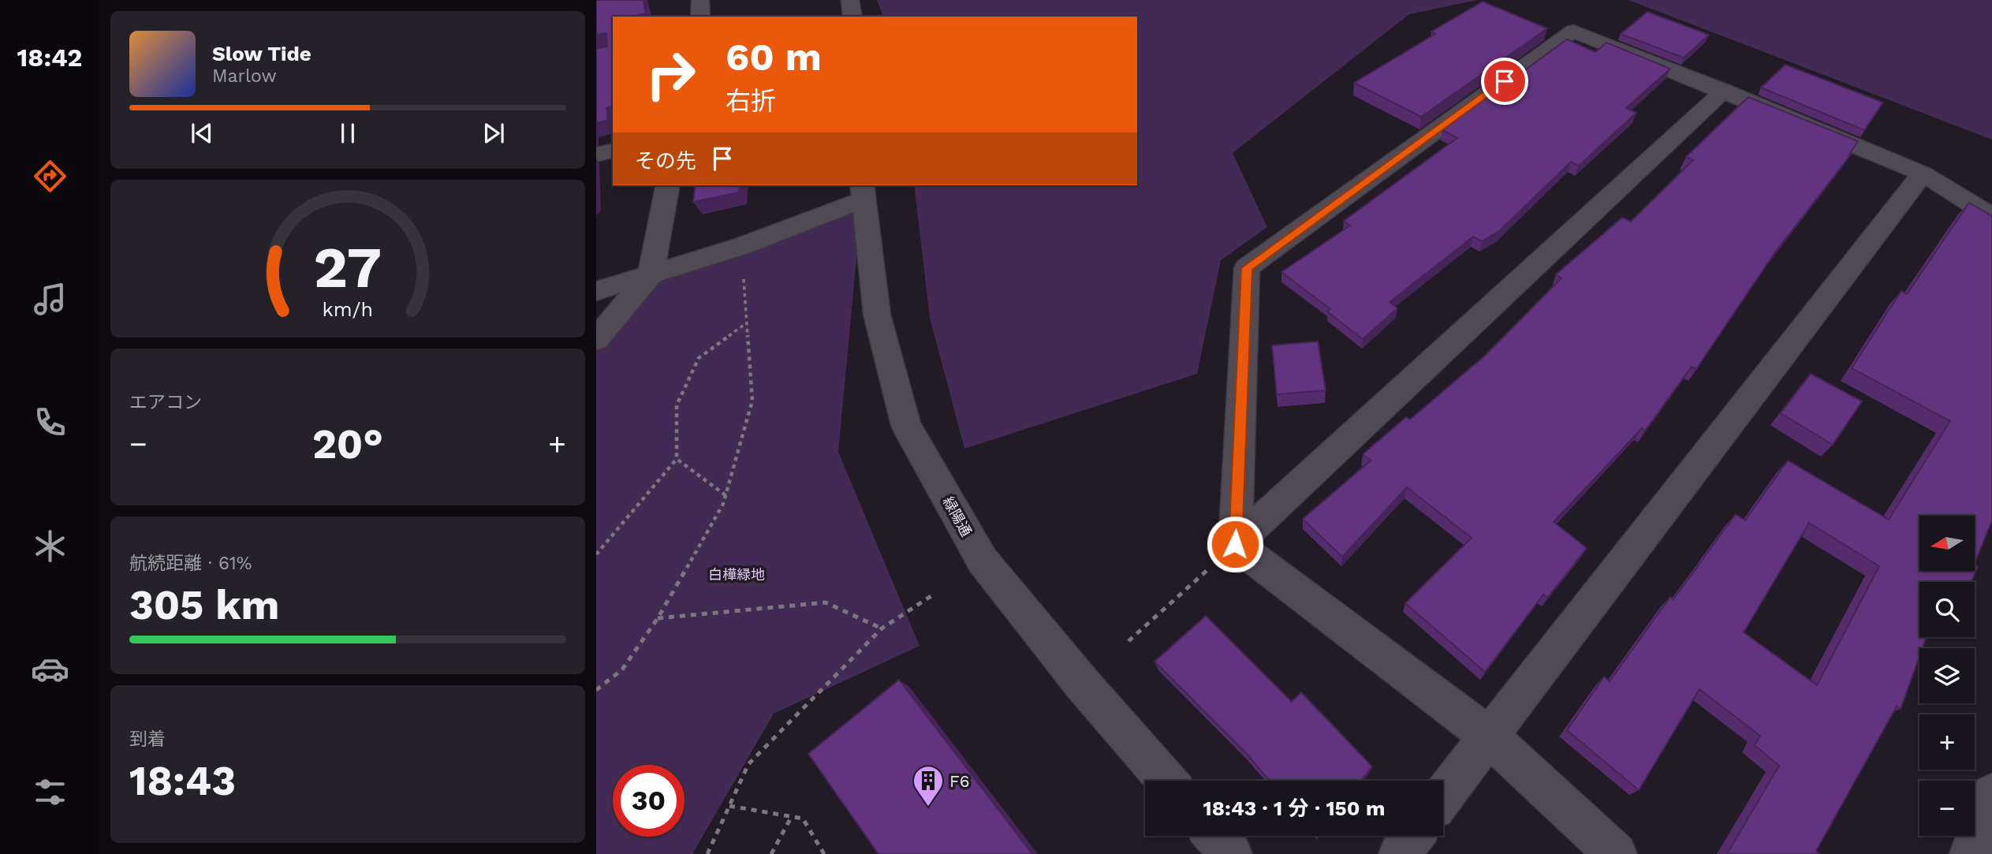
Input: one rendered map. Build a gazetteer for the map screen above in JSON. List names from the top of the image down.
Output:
{
  "streets": {
    "street": ["緑陽通"]
  },
  "parks": ["白樺緑地"],
  "places": {
    "building": ["F6"]
  },
  "north": "left",
  "page": {
    "tabs": "18:42",
    "turn": ["60 m", "右折"],
    "song": ["Slow Tide", "Marlow"],
    "then": "その先",
    "tile": [
      "エアコン",
      ["航続距離 · 61%", "305 km"],
      ["到着", "18:43"]
    ],
    "heat": ["−", "20°", "+"],
    "map_buttons": ["+", "−"],
    "limit": "30",
    "trip": "18:43 · 1 分 · 150 m",
    "gauge": ["27", "km/h"]
  }
}
